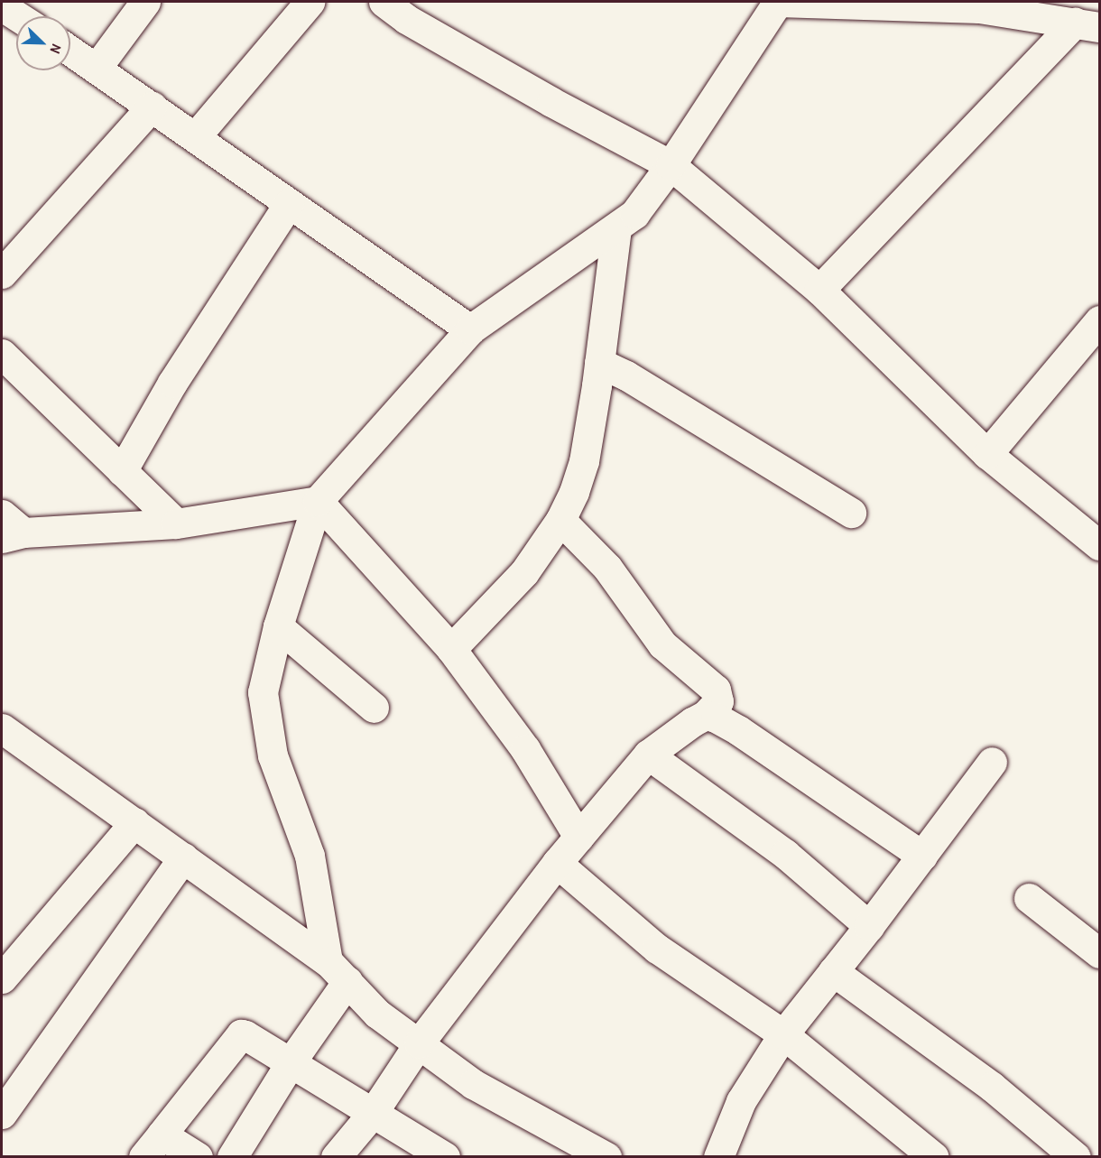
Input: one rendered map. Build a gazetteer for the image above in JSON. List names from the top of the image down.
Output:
{
  "north": "bottom right"
}
